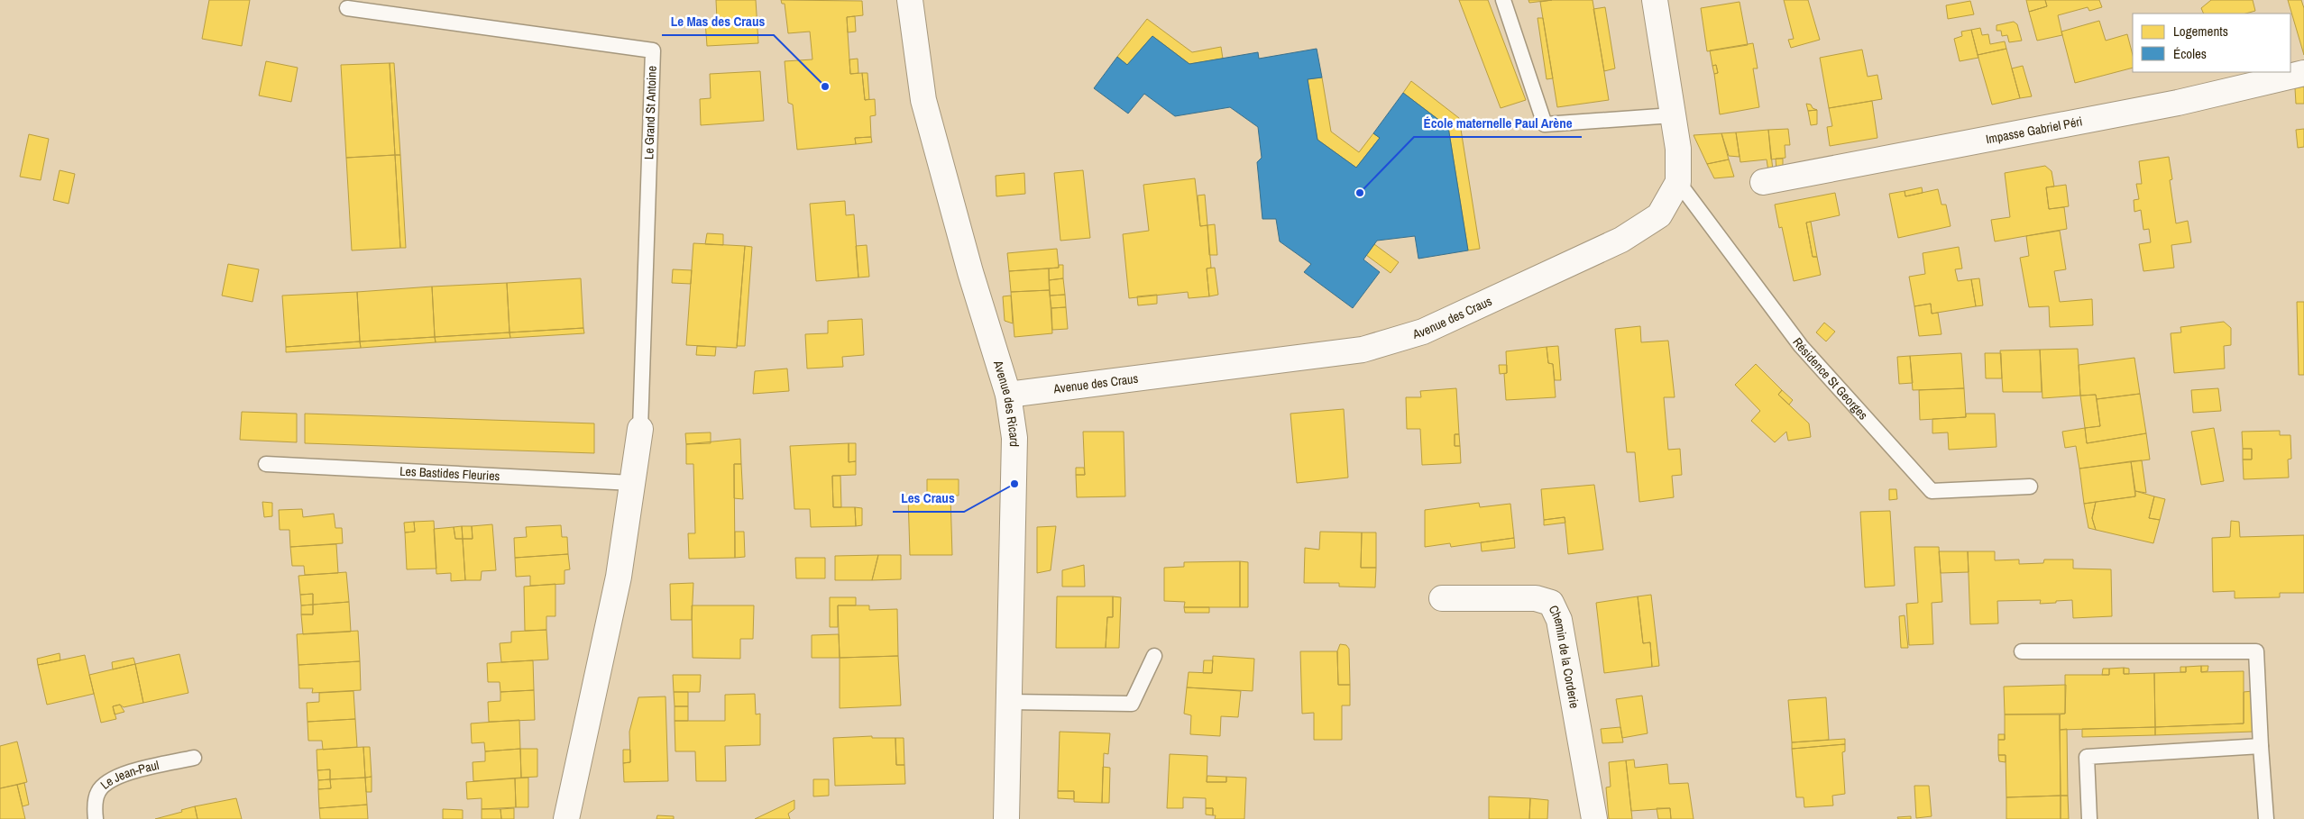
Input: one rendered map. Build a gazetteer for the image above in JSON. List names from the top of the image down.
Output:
{
  "streets": {
    "street": [
      "Impasse Gabriel Péri",
      "Avenue des Craus",
      "Avenue des Ricard",
      "Chemin de la Corderie"
    ],
    "lane": [
      "Le Grand St Antoine",
      "Résidence St Georges",
      "Les Bastides Fleuries",
      "Le Jean-Paul"
    ]
  },
  "crossings": [
    ["Avenue des Craus", "Résidence St Georges"],
    ["Avenue des Craus", "Avenue des Ricard"]
  ],
  "places": ["Le Mas des Craus", "École maternelle Paul Arène", "Les Craus"],
  "legend": ["Logements", "Écoles"]
}
